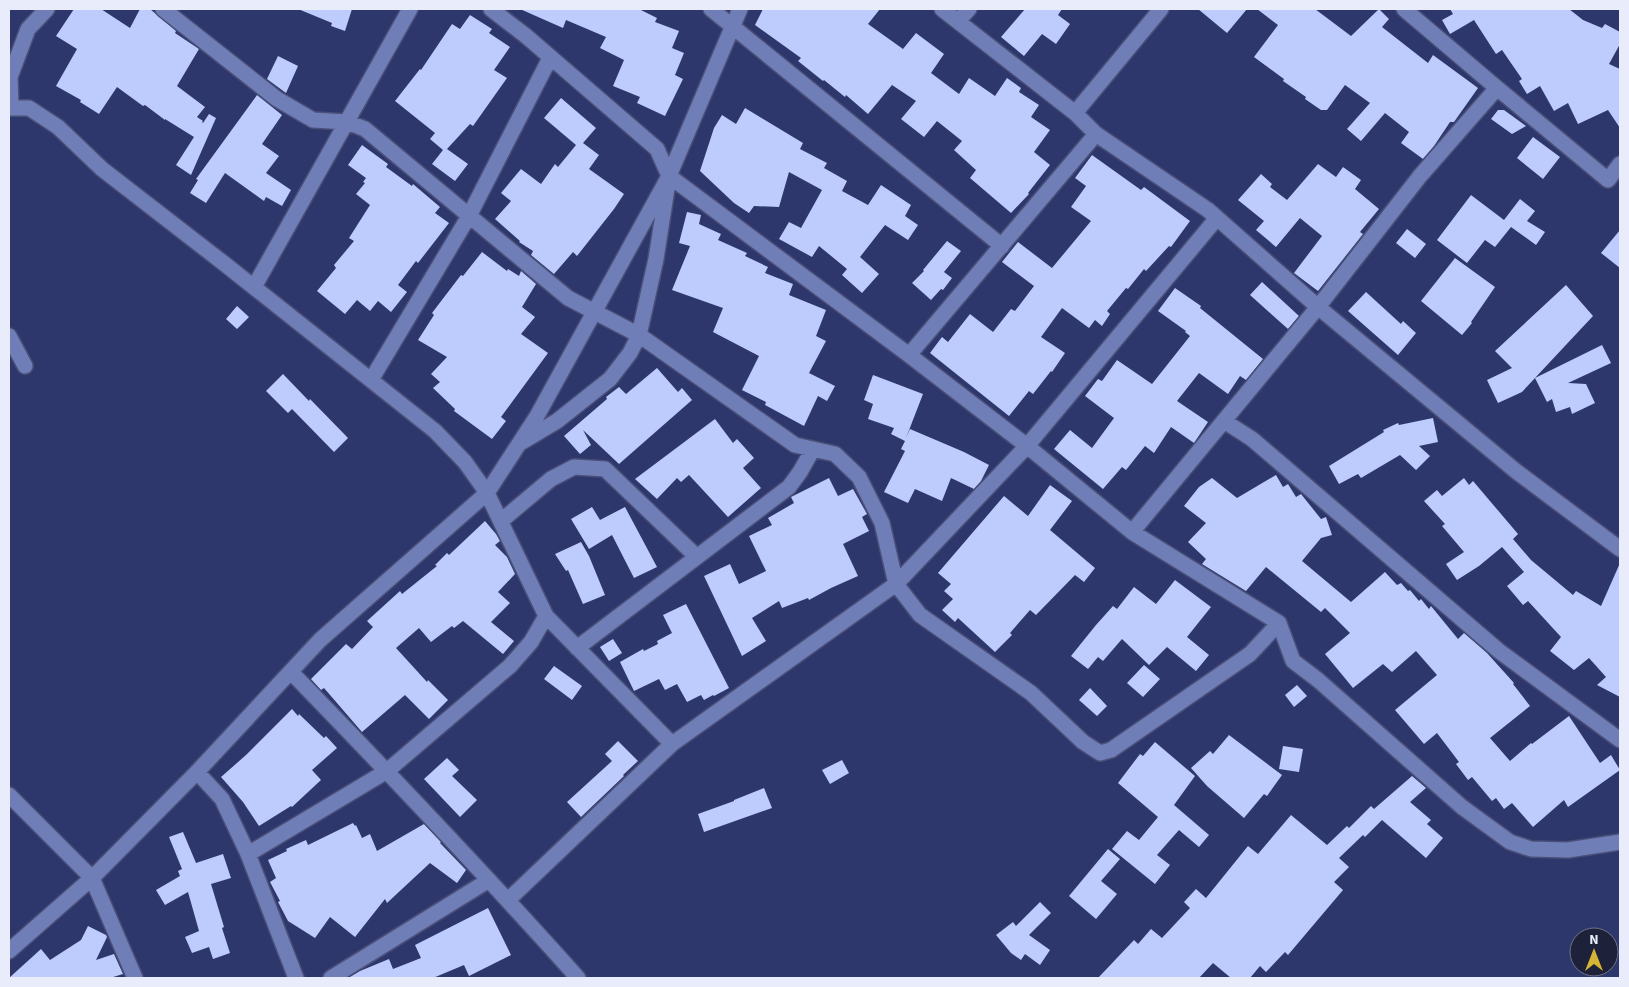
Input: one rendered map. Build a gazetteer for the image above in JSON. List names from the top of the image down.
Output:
{
  "north": "top"
}
